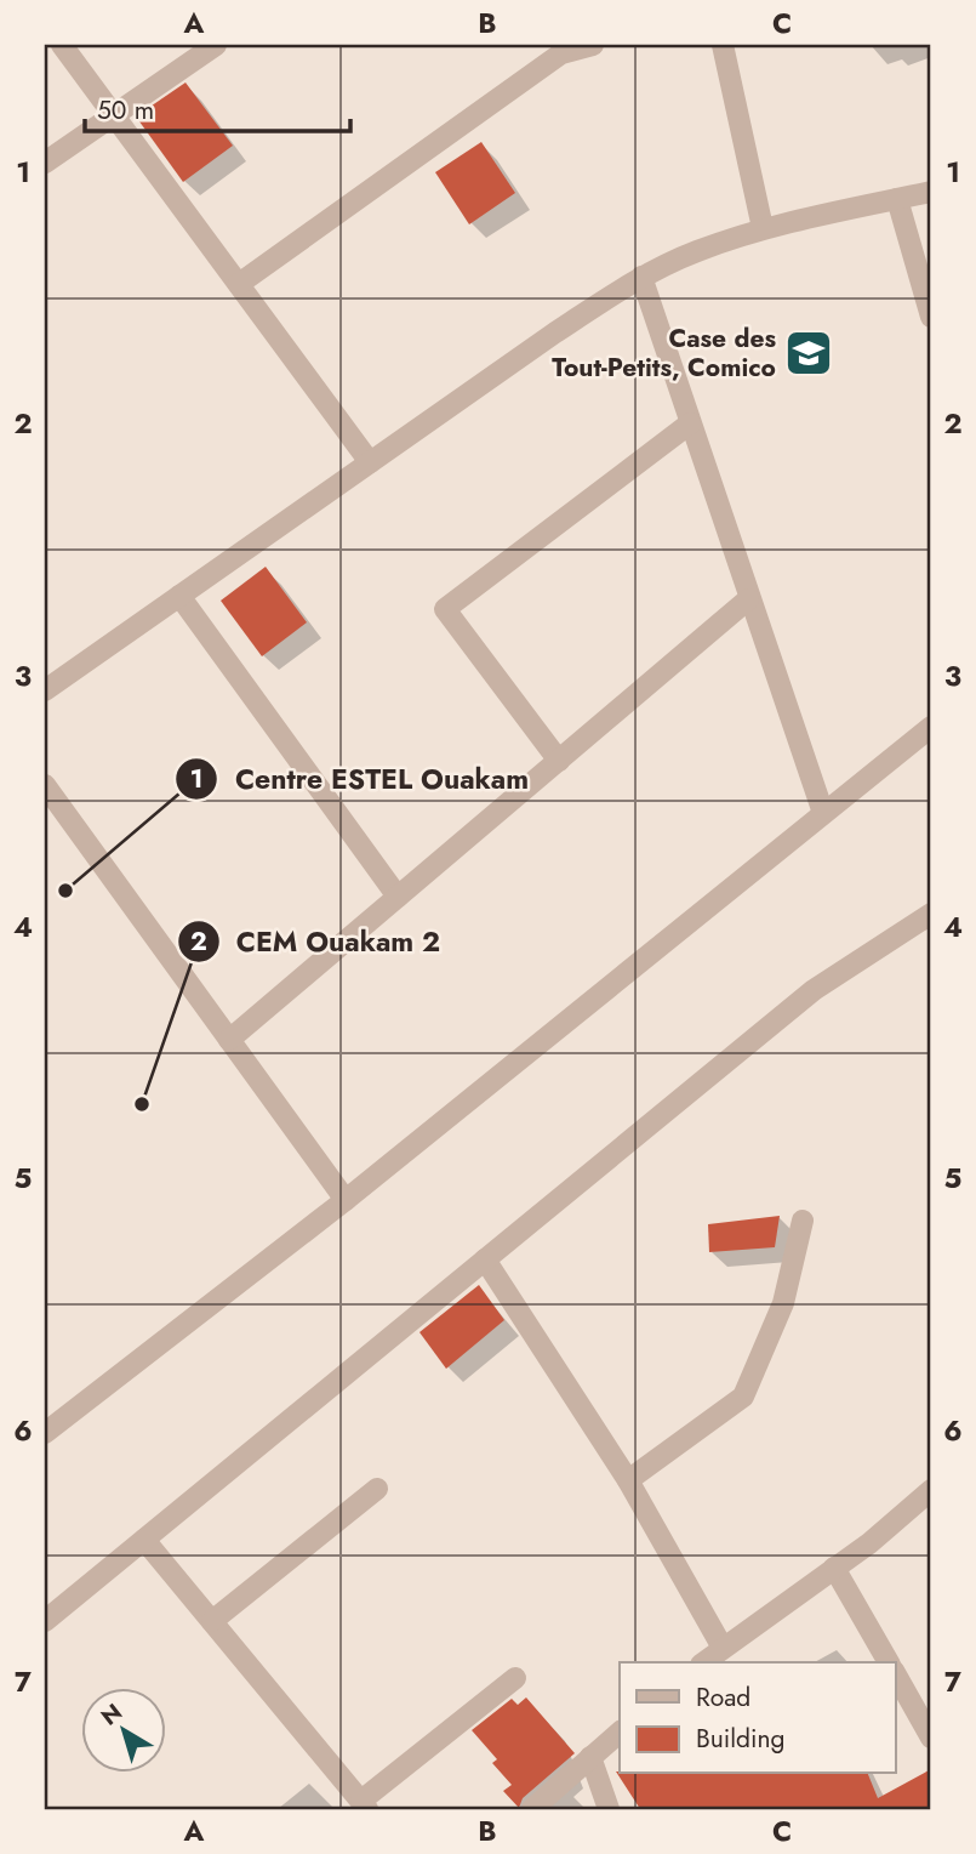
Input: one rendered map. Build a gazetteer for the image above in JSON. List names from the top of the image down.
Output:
{
  "places": {
    "school or university": ["Case des Tout-Petits, Comico"],
    "other": ["Centre ESTEL Ouakam", "CEM Ouakam 2"]
  },
  "legend": ["Road", "Building"],
  "scale_bar": "50 m",
  "north": "top left",
  "grid": {
    "columns": ["A", "B", "C"],
    "rows": [
      "1",
      "2",
      "3",
      "4",
      "5",
      "6",
      "7"
    ]
  }
}
